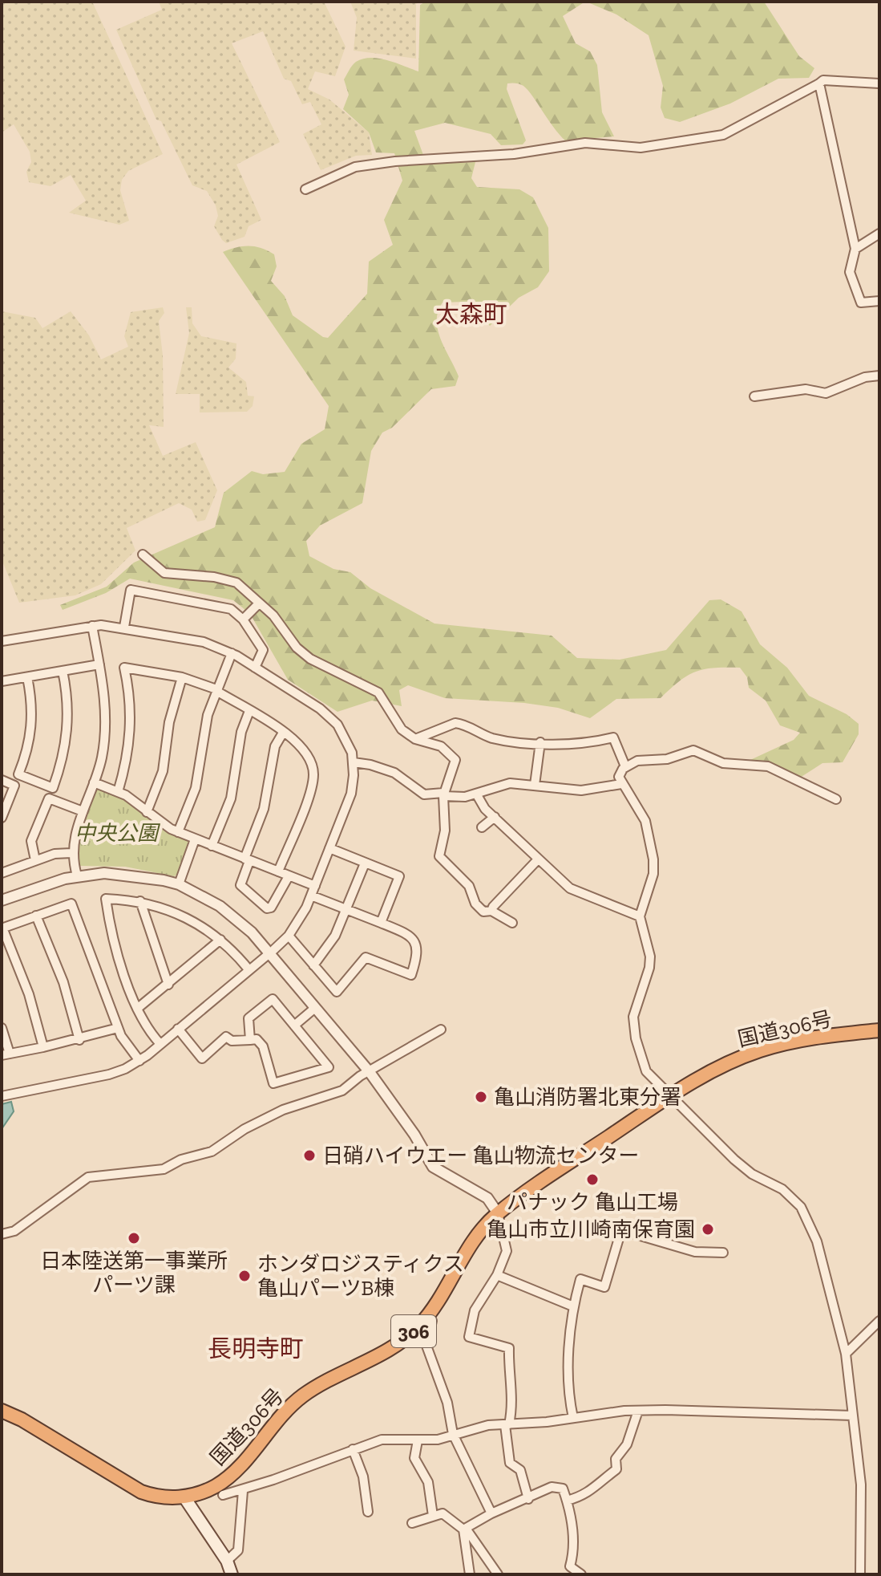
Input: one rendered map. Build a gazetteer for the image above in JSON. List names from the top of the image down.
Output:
{
  "streets": {
    "highway": ["国道306号", "306"]
  },
  "districts": ["太森町", "長明寺町"],
  "parks": ["中央公園"],
  "places": [
    "亀山消防署北東分署",
    "日硝ハイウエー 亀山物流センター",
    "パナック 亀山工場",
    "亀山市立川崎南保育園",
    "日本陸送第一事業所 パーツ課",
    "ホンダロジスティクス 亀山パーツB棟"
  ]
}
